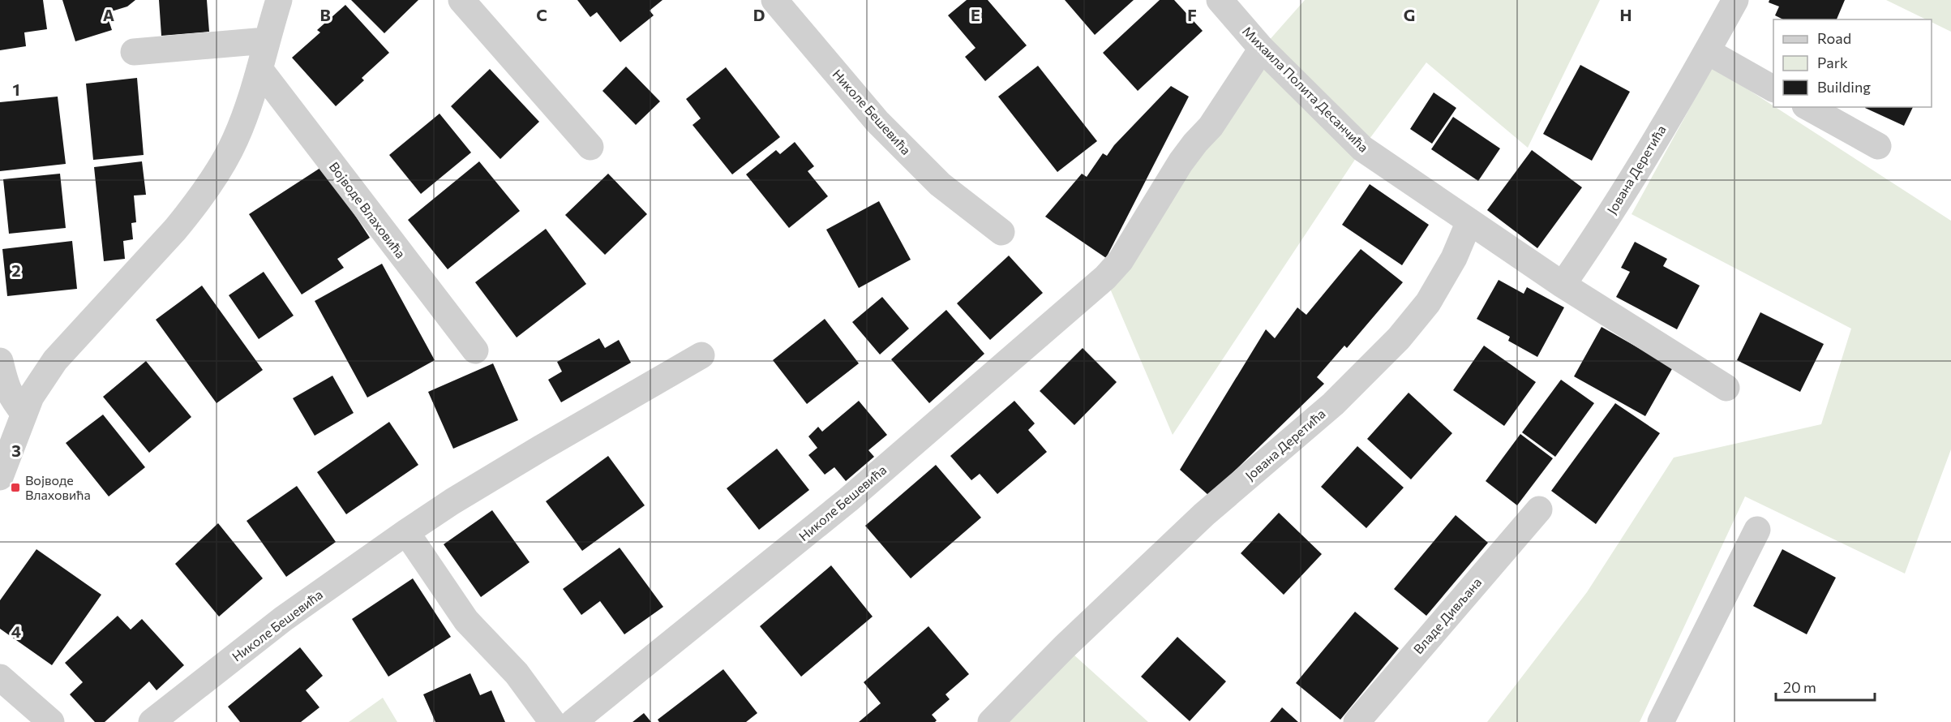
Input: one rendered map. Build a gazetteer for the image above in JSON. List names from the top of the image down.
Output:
{
  "streets": {
    "street": [
      "Михаила Полита Десанчића",
      "Николе Бешевића",
      "Јована Деретића",
      "Војводе Влаховића",
      "Владе Дивљана"
    ]
  },
  "crossings": [
    ["Михаила Полита Десанчића", "Николе Бешевића"],
    ["Михаила Полита Десанчића", "Јована Деретића"]
  ],
  "places": {
    "transit": ["Војводе Влаховића"]
  },
  "legend": ["Road", "Park", "Building"],
  "scale_bar": "20 m",
  "grid": {
    "columns": [
      "A",
      "B",
      "C",
      "D",
      "E",
      "F",
      "G",
      "H"
    ],
    "rows": [
      "1",
      "2",
      "3",
      "4"
    ]
  }
}
